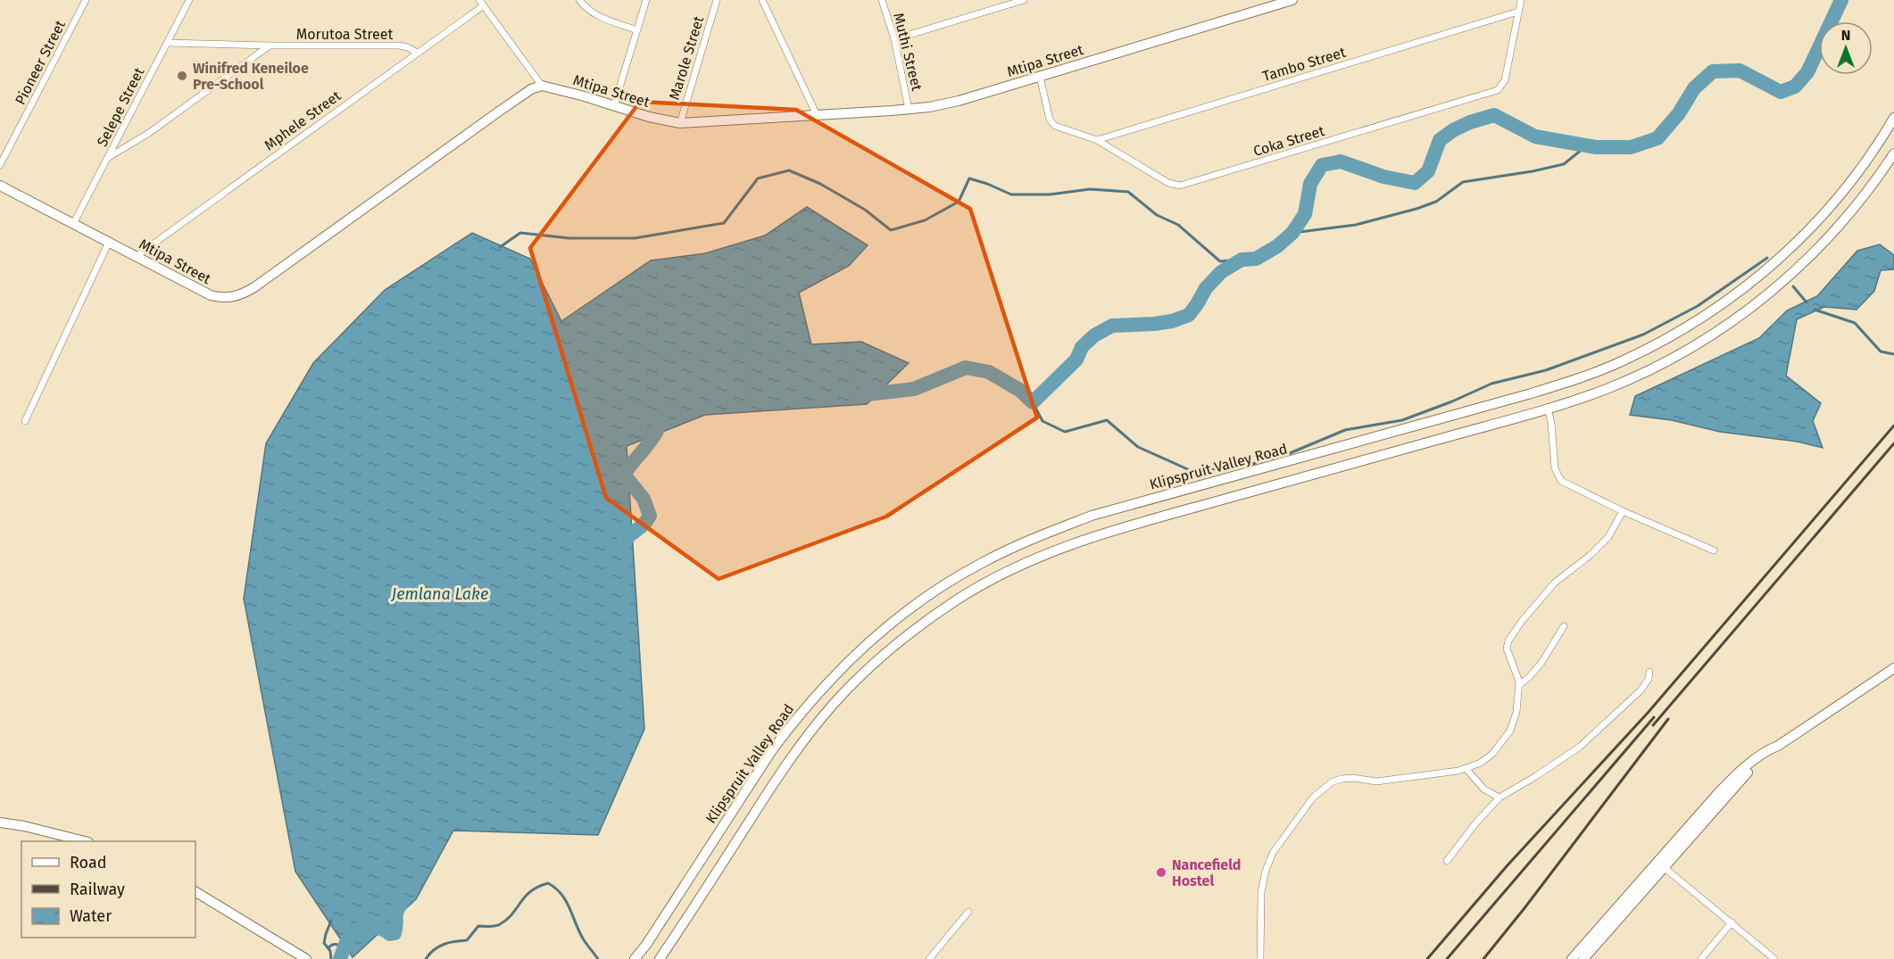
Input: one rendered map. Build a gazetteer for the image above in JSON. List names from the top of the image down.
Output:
{
  "streets": {
    "main road": ["Mtipa Street", "Klipspruit Valley Road"],
    "street": [
      "Morutoa Street",
      "Muthi Street",
      "Marole Street",
      "Pioneer Street",
      "Tambo Street",
      "Selepe Street",
      "Mphele Street",
      "Coka Street"
    ]
  },
  "crossings": [
    ["Morutoa Street", "Selepe Street"],
    ["Morutoa Street", "Mphele Street"],
    ["Muthi Street", "Mtipa Street"],
    ["Marole Street", "Mtipa Street"],
    ["Mtipa Street", "Selepe Street"],
    ["Mtipa Street", "Mphele Street"],
    ["Mtipa Street", "Coka Street"],
    ["Tambo Street", "Coka Street"]
  ],
  "water": ["Jemlana Lake"],
  "places": ["Winifred Keneiloe Pre-School", "Nancefield Hostel"],
  "legend": ["Road", "Railway", "Water"],
  "north": "top"
}
